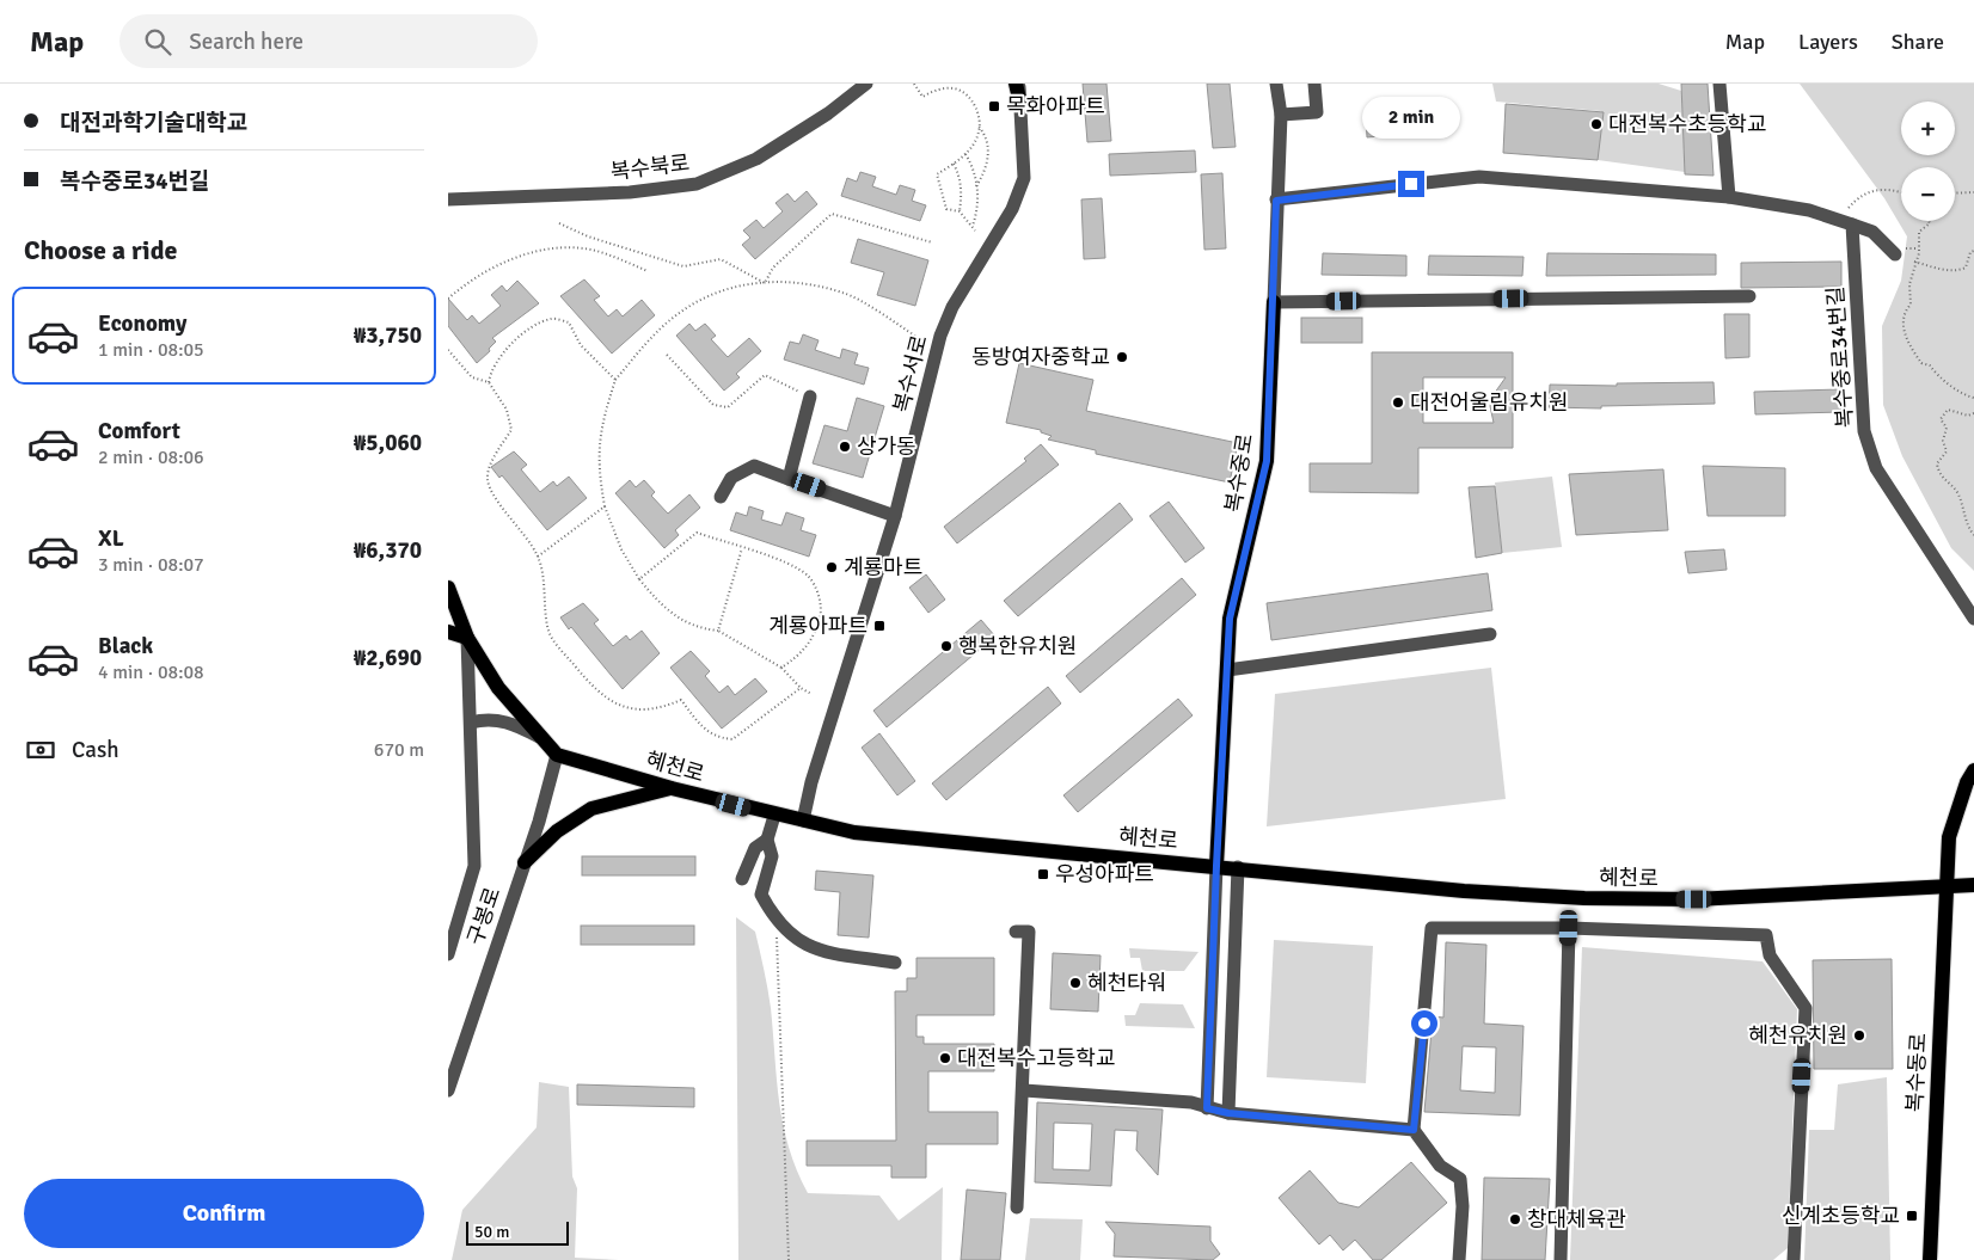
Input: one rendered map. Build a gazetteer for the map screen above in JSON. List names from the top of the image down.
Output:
{
  "streets": {
    "main road": ["복수중로", "혜천로", "복수동로"],
    "street": [
      "복수북로",
      "복수중로34번길",
      "복수서로",
      "구봉로"
    ]
  },
  "crossings": [
    ["복수서로", "혜천로"],
    ["복수중로", "혜천로"],
    ["혜천로", "구봉로"],
    ["혜천로", "복수동로"]
  ],
  "places": {
    "transit": [
      "목화아파트",
      "계룡아파트",
      "우성아파트",
      "신계초등학교"
    ],
    "other": [
      "대전복수초등학교",
      "동방여자중학교",
      "대전어울림유치원",
      "상가동",
      "계룡마트",
      "행복한유치원",
      "혜천타워",
      "혜천유치원",
      "대전복수고등학교",
      "창대체육관"
    ]
  },
  "scale_bar": "50 m",
  "page": {
    "header": "Map",
    "search": "Search here",
    "nav": ["Map", "Layers", "Share"],
    "banner": ["대전과학기술대학교", "복수중로34번길"],
    "bubble": "2 min",
    "map_buttons": ["+", "−"],
    "heading": "Choose a ride",
    "list": [
      {
        "name": "Economy",
        "note": "1 min · 08:05",
        "value": "₩3,750"
      },
      {
        "name": "Comfort",
        "note": "2 min · 08:06",
        "value": "₩5,060"
      },
      {
        "name": "XL",
        "note": "3 min · 08:07",
        "value": "₩6,370"
      },
      {
        "name": "Black",
        "note": "4 min · 08:08",
        "value": "₩2,690"
      }
    ],
    "pay": ["Cash", "670 m"],
    "buttons": "Confirm",
    "scale": "50 m"
  }
}
